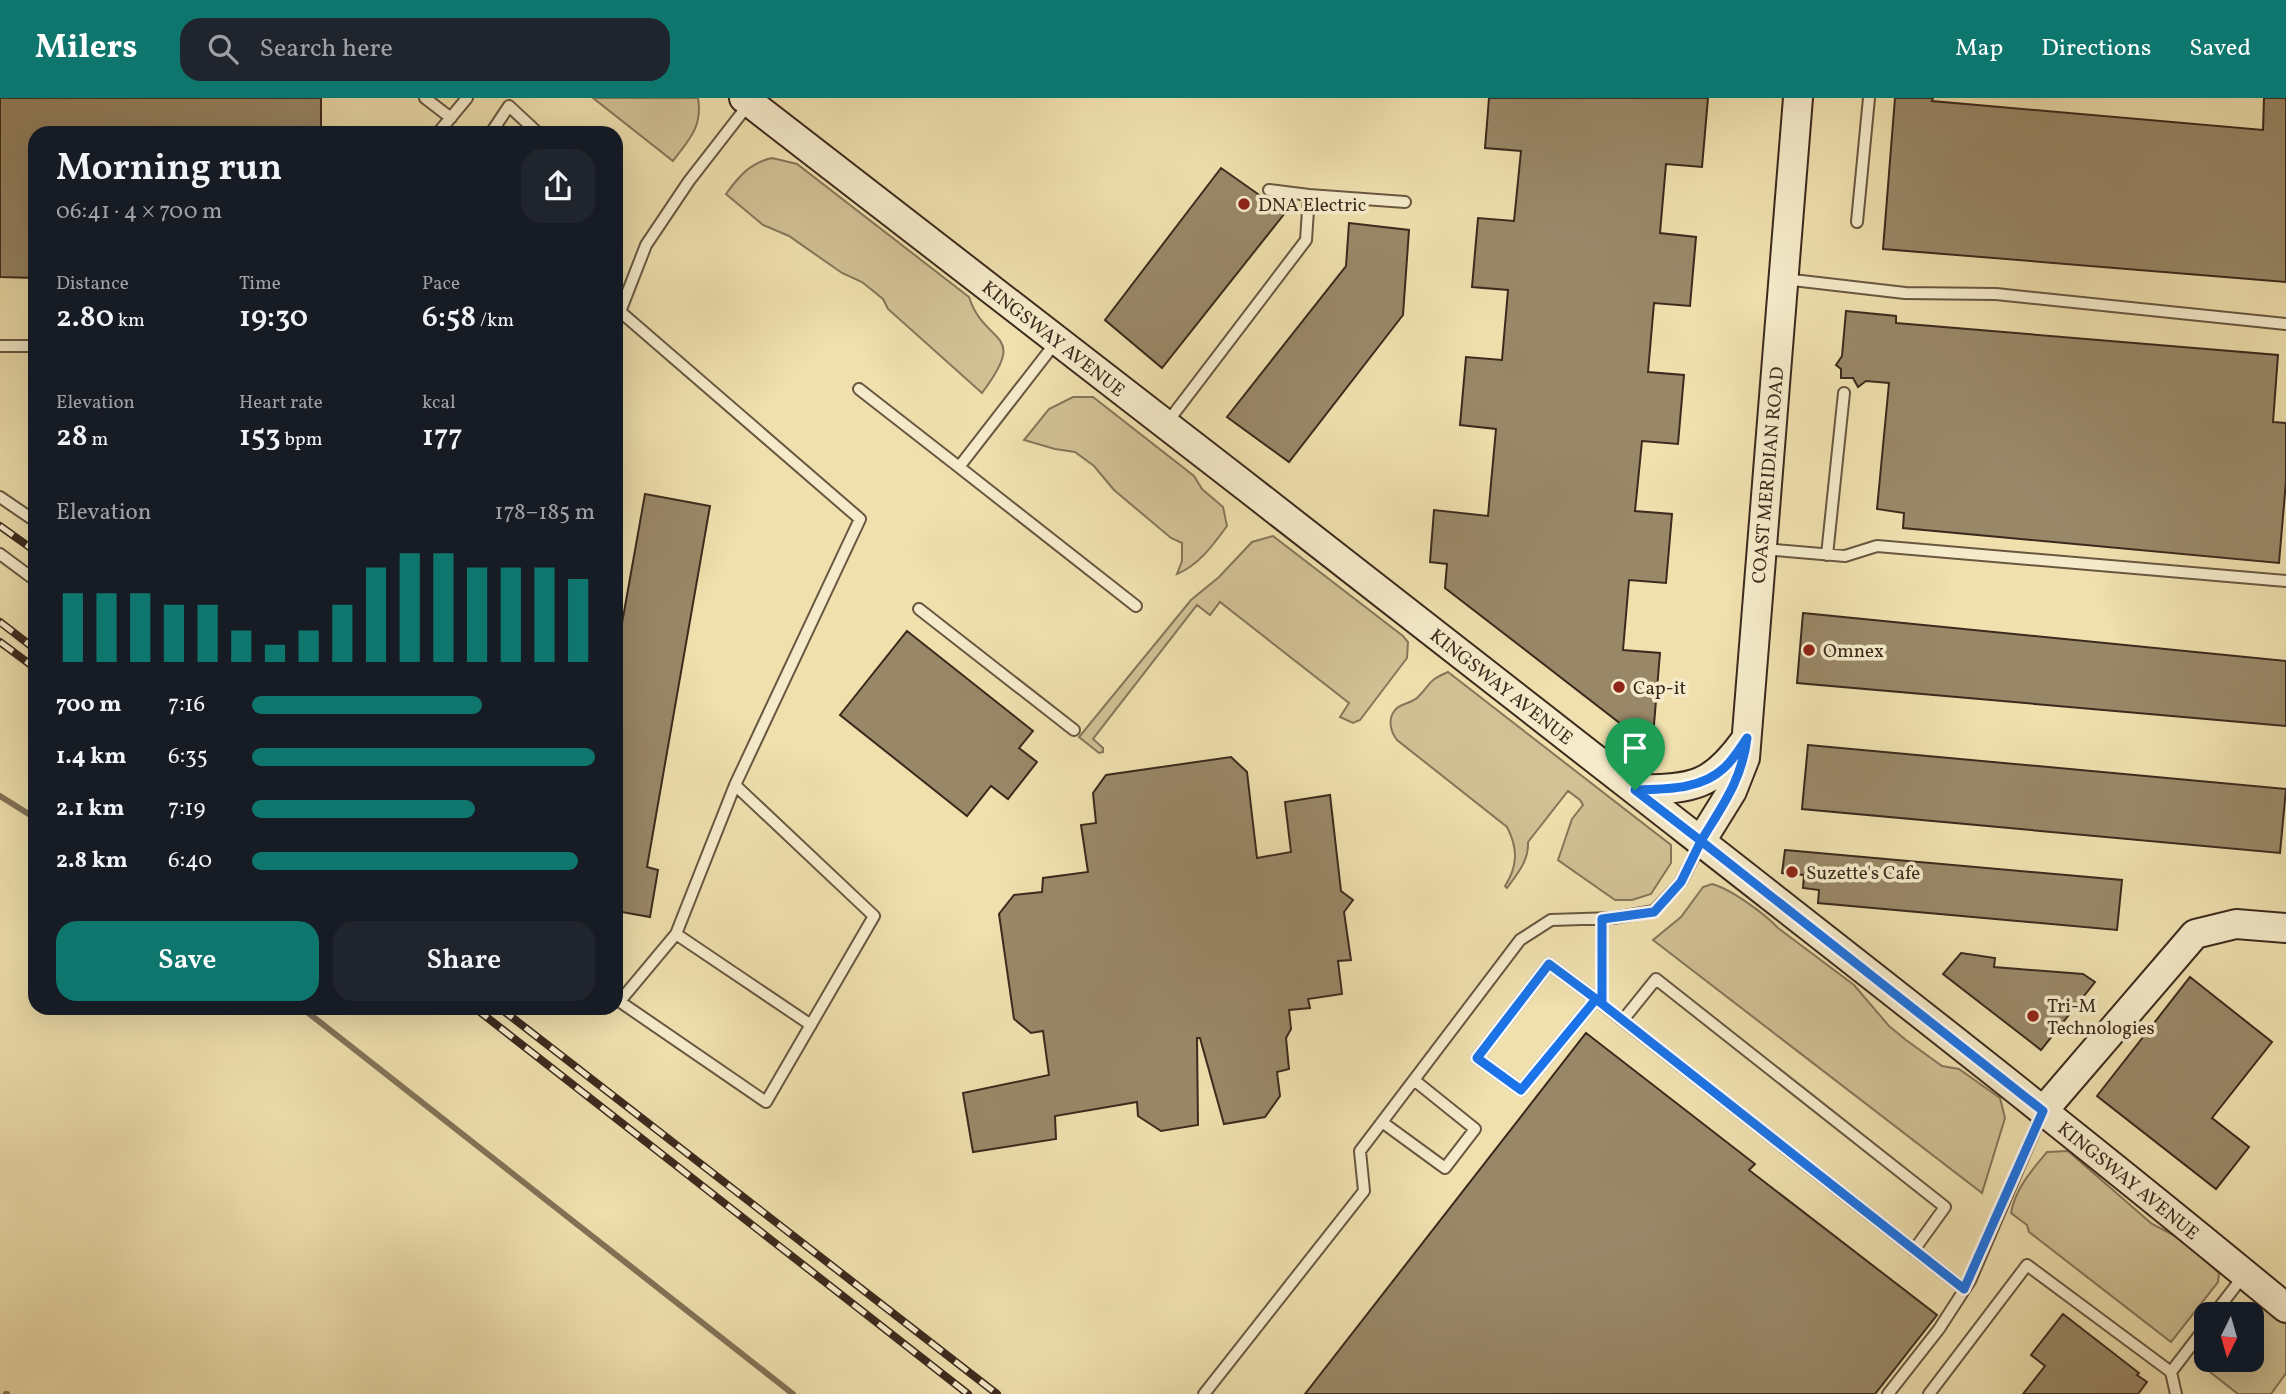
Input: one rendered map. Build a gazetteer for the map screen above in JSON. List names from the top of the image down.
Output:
{
  "streets": {
    "main road": ["KINGSWAY AVENUE", "COAST MERIDIAN ROAD"]
  },
  "crossings": [
    ["KINGSWAY AVENUE", "COAST MERIDIAN ROAD"]
  ],
  "places": [
    "DNA Electric",
    "Omnex",
    "Cap-it",
    "Suzette's Cafe",
    "Tri-M Technologies"
  ],
  "north": "bottom",
  "page": {
    "header": "Milers",
    "search": "Search here",
    "nav": ["Map", "Directions", "Saved"],
    "heading": ["Morning run", "06:41 · 4 × 700 m"],
    "stats": [
      ["Distance", "2.80 km"],
      ["Time", "19:30"],
      ["Pace", "6:58 /km"],
      ["Elevation", "28 m"],
      ["Heart rate", "153 bpm"],
      ["kcal", "177"]
    ],
    "chart": ["Elevation", "178–185 m"],
    "list": [
      {
        "name": "700 m",
        "note": "7:16"
      },
      {
        "name": "1.4 km",
        "note": "6:35"
      },
      {
        "name": "2.1 km",
        "note": "7:19"
      },
      {
        "name": "2.8 km",
        "note": "6:40"
      }
    ],
    "buttons": ["Save", "Share"]
  }
}
